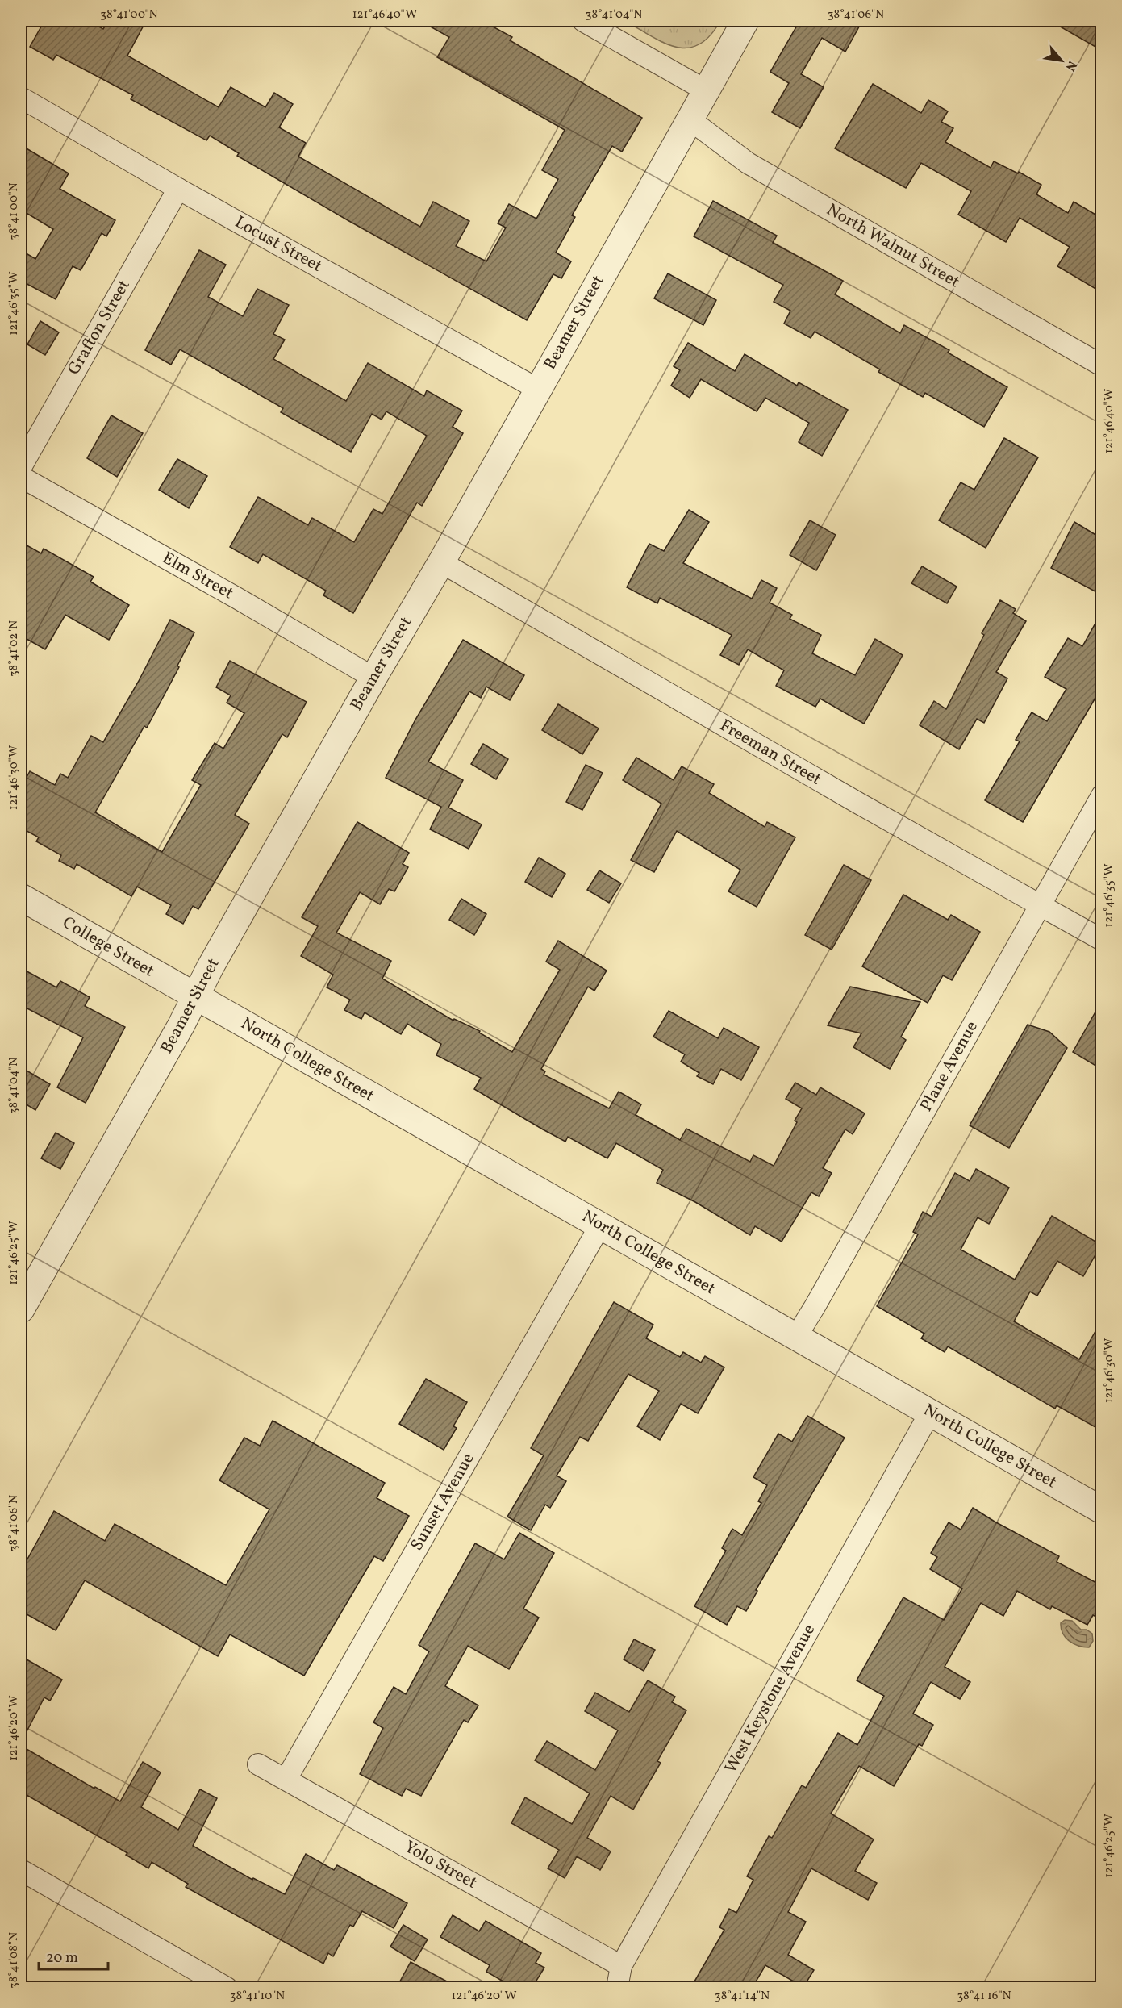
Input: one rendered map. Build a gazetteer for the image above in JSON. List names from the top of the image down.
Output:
{
  "streets": {
    "street": [
      "Locust Street",
      "North Walnut Street",
      "Beamer Street",
      "Grafton Street",
      "Elm Street",
      "Freeman Street",
      "College Street",
      "North College Street",
      "Plane Avenue",
      "Sunset Avenue",
      "West Keystone Avenue",
      "Yolo Street"
    ]
  },
  "crossings": [
    ["Locust Street", "Beamer Street"],
    ["Locust Street", "Grafton Street"],
    ["North Walnut Street", "Beamer Street"],
    ["Beamer Street", "Elm Street"],
    ["Beamer Street", "Freeman Street"],
    ["Beamer Street", "College Street"],
    ["Beamer Street", "North College Street"],
    ["Freeman Street", "Plane Avenue"],
    ["College Street", "North College Street"],
    ["North College Street", "Plane Avenue"],
    ["North College Street", "Sunset Avenue"],
    ["North College Street", "West Keystone Avenue"],
    ["Sunset Avenue", "Yolo Street"],
    ["West Keystone Avenue", "Yolo Street"]
  ],
  "scale_bar": "20 m",
  "north": "bottom right",
  "coordinates": [
    "38°41'00\"N",
    "121°46'40\"W",
    "38°41'04\"N",
    "38°41'06\"N",
    "121°46'35\"W",
    "38°41'02\"N",
    "121°46'30\"W",
    "121°46'25\"W",
    "121°46'20\"W",
    "38°41'08\"N",
    "38°41'10\"N",
    "38°41'14\"N",
    "38°41'16\"N"
  ]
}
